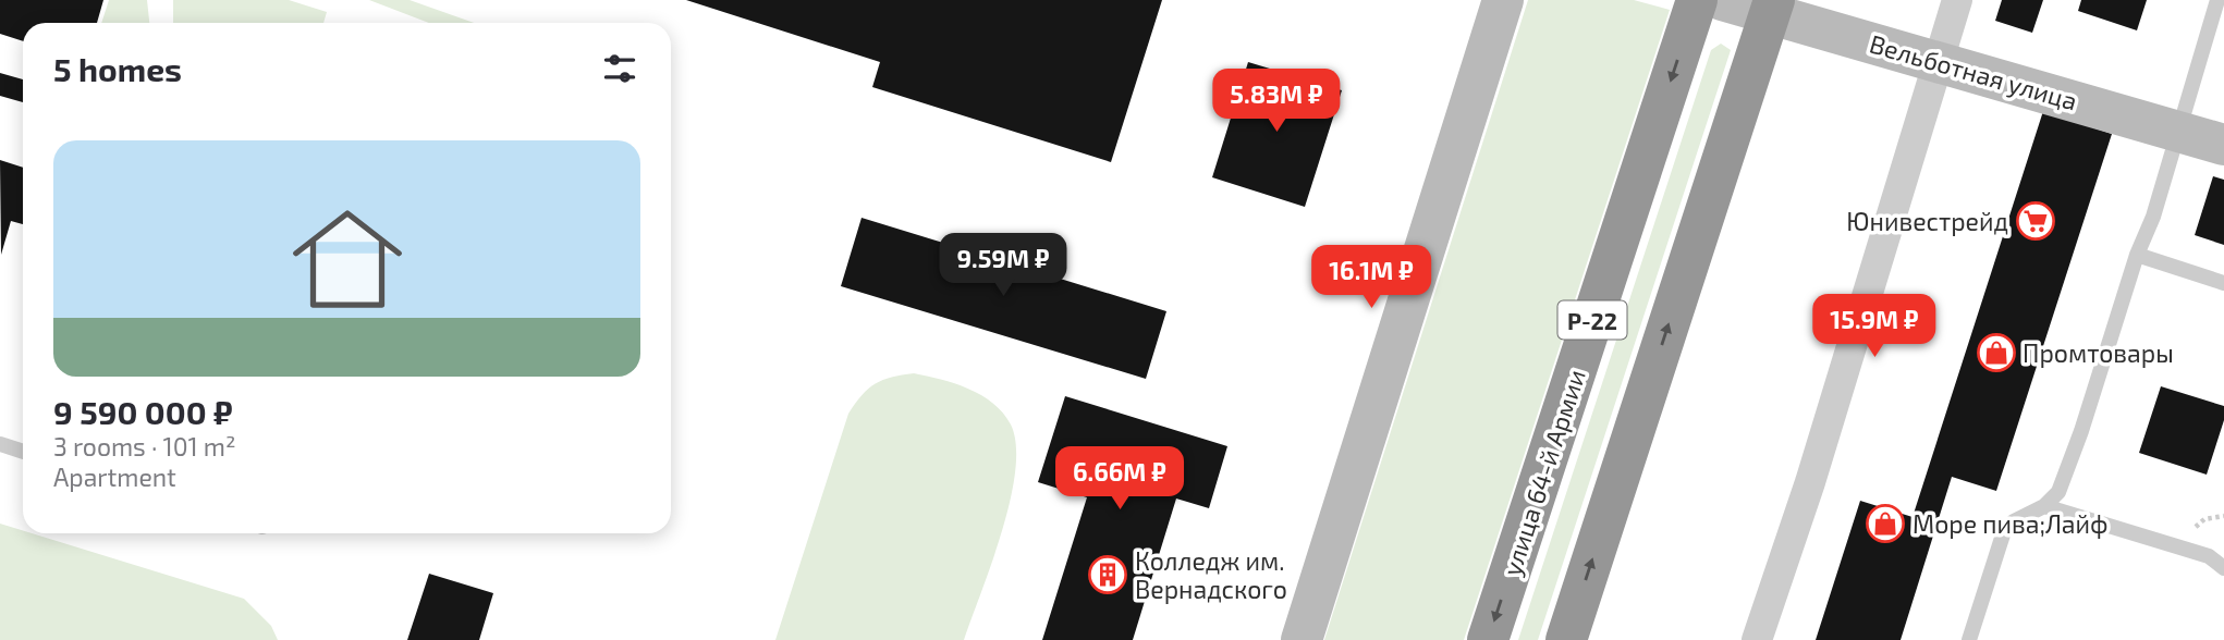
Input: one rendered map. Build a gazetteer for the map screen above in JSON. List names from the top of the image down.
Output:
{
  "streets": {
    "highway": ["Р-22", "улица 64-й Армии"],
    "street": ["Вельботная улица"]
  },
  "crossings": [
    ["Вельботная улица", "Р-22"]
  ],
  "places": {
    "supermarket": ["Юнивестрейд"],
    "shop": ["Промтовары", "Море пива;Лайф"],
    "building": ["Колледж им. Вернадского"]
  },
  "page": {
    "heading": "5 homes",
    "price": [
      "5.83M ₽",
      "9.59M ₽",
      "16.1M ₽",
      "15.9M ₽",
      "6.66M ₽"
    ],
    "list": [
      {
        "name": "9 590 000 ₽",
        "note": "3 rooms · 101 m² · Apartment"
      }
    ]
  }
}
